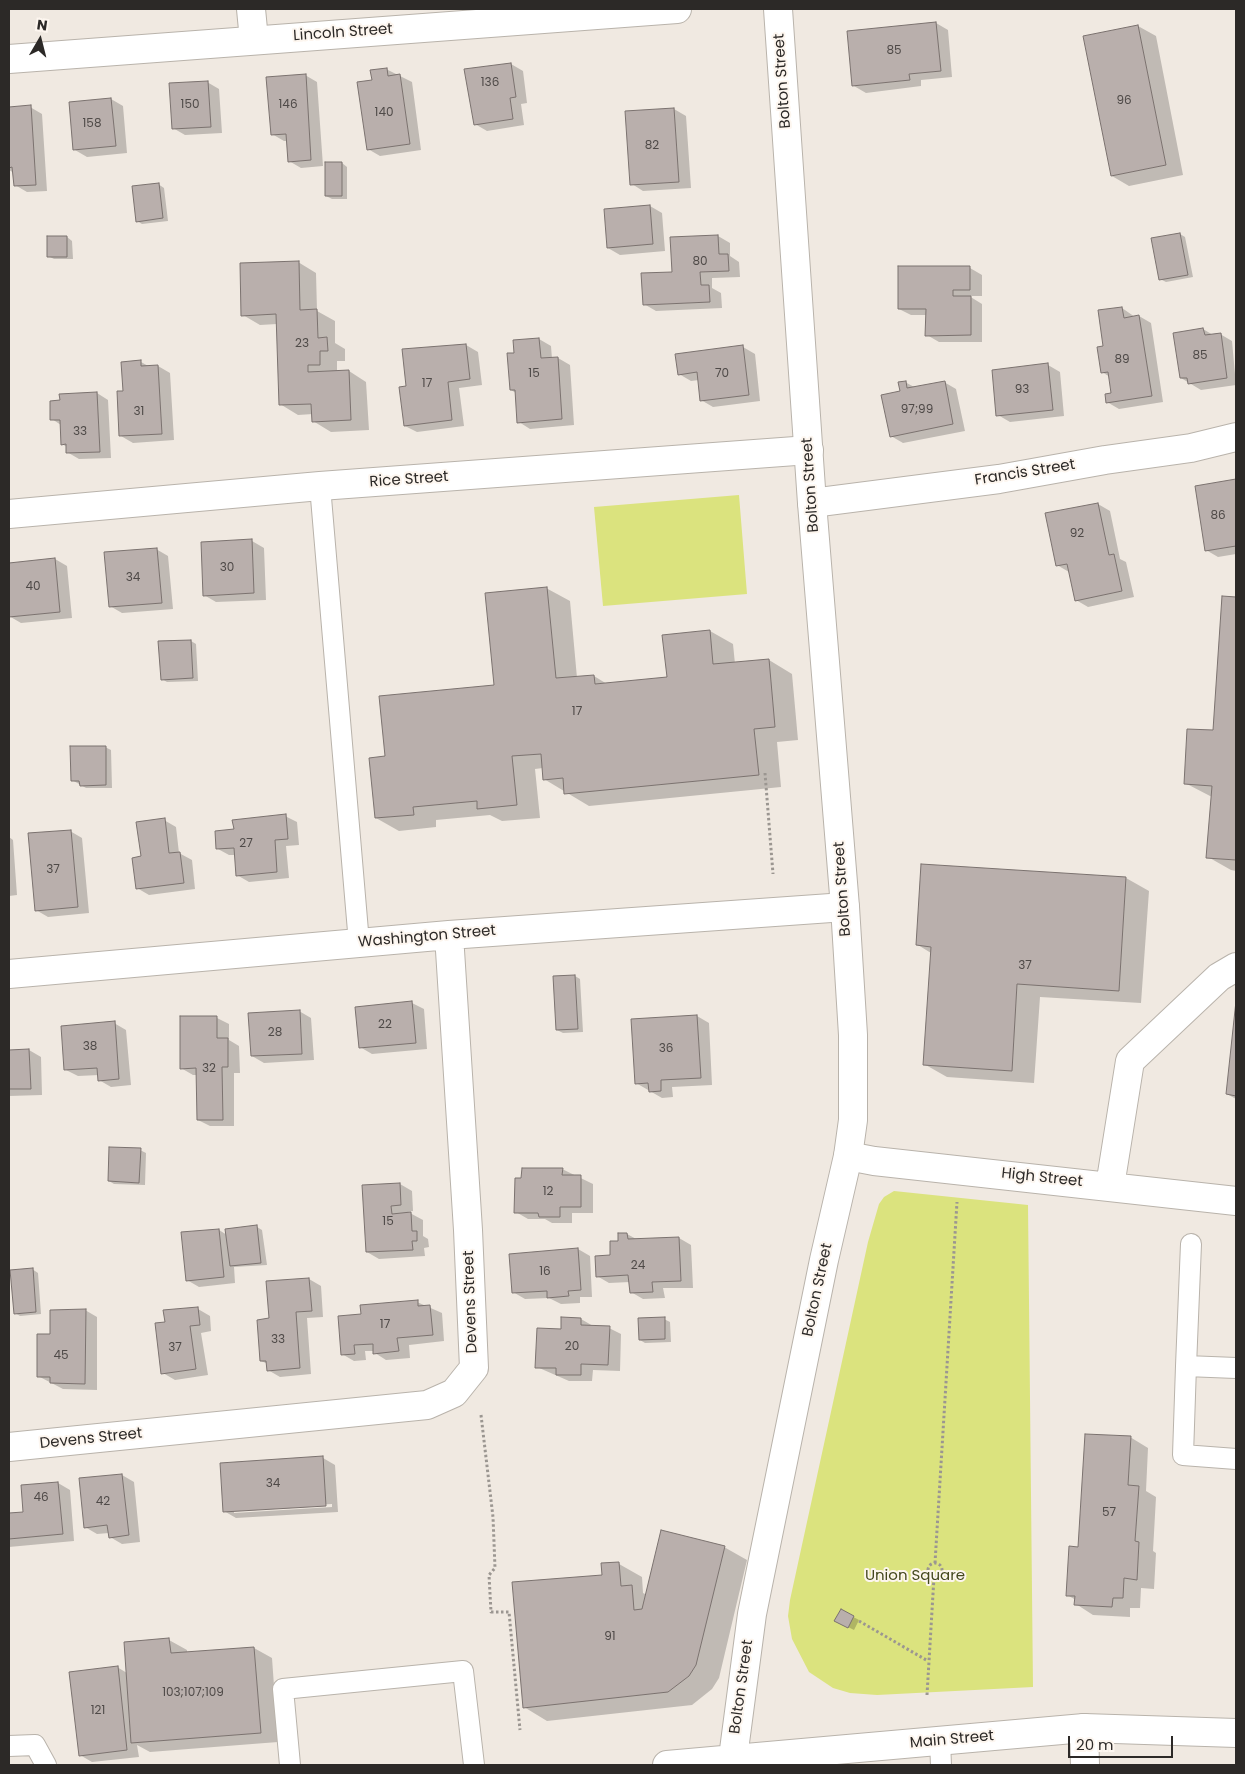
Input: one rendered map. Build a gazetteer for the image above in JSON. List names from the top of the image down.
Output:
{
  "streets": {
    "street": [
      "Lincoln Street",
      "Bolton Street",
      "Francis Street",
      "Rice Street",
      "Washington Street",
      "High Street",
      "Devens Street",
      "Main Street"
    ]
  },
  "crossings": [
    ["Bolton Street", "Francis Street"],
    ["Bolton Street", "Rice Street"],
    ["Bolton Street", "Washington Street"],
    ["Bolton Street", "High Street"],
    ["Bolton Street", "Main Street"],
    ["Washington Street", "Devens Street"]
  ],
  "parks": ["Union Square"],
  "house_numbers": [
    "85",
    "136",
    "96",
    "150",
    "146",
    "140",
    "158",
    "82",
    "80",
    "23",
    "85",
    "89",
    "15",
    "70",
    "17",
    "93",
    "97;99",
    "31",
    "33",
    "86",
    "92",
    "30",
    "34",
    "40",
    "17",
    "27",
    "37",
    "37",
    "22",
    "28",
    "38",
    "36",
    "32",
    "12",
    "15",
    "24",
    "16",
    "17",
    "33",
    "20",
    "37",
    "45",
    "34",
    "46",
    "42",
    "57",
    "91",
    "103;107;109",
    "121"
  ],
  "scale_bar": "20 m",
  "north": "top"
}
